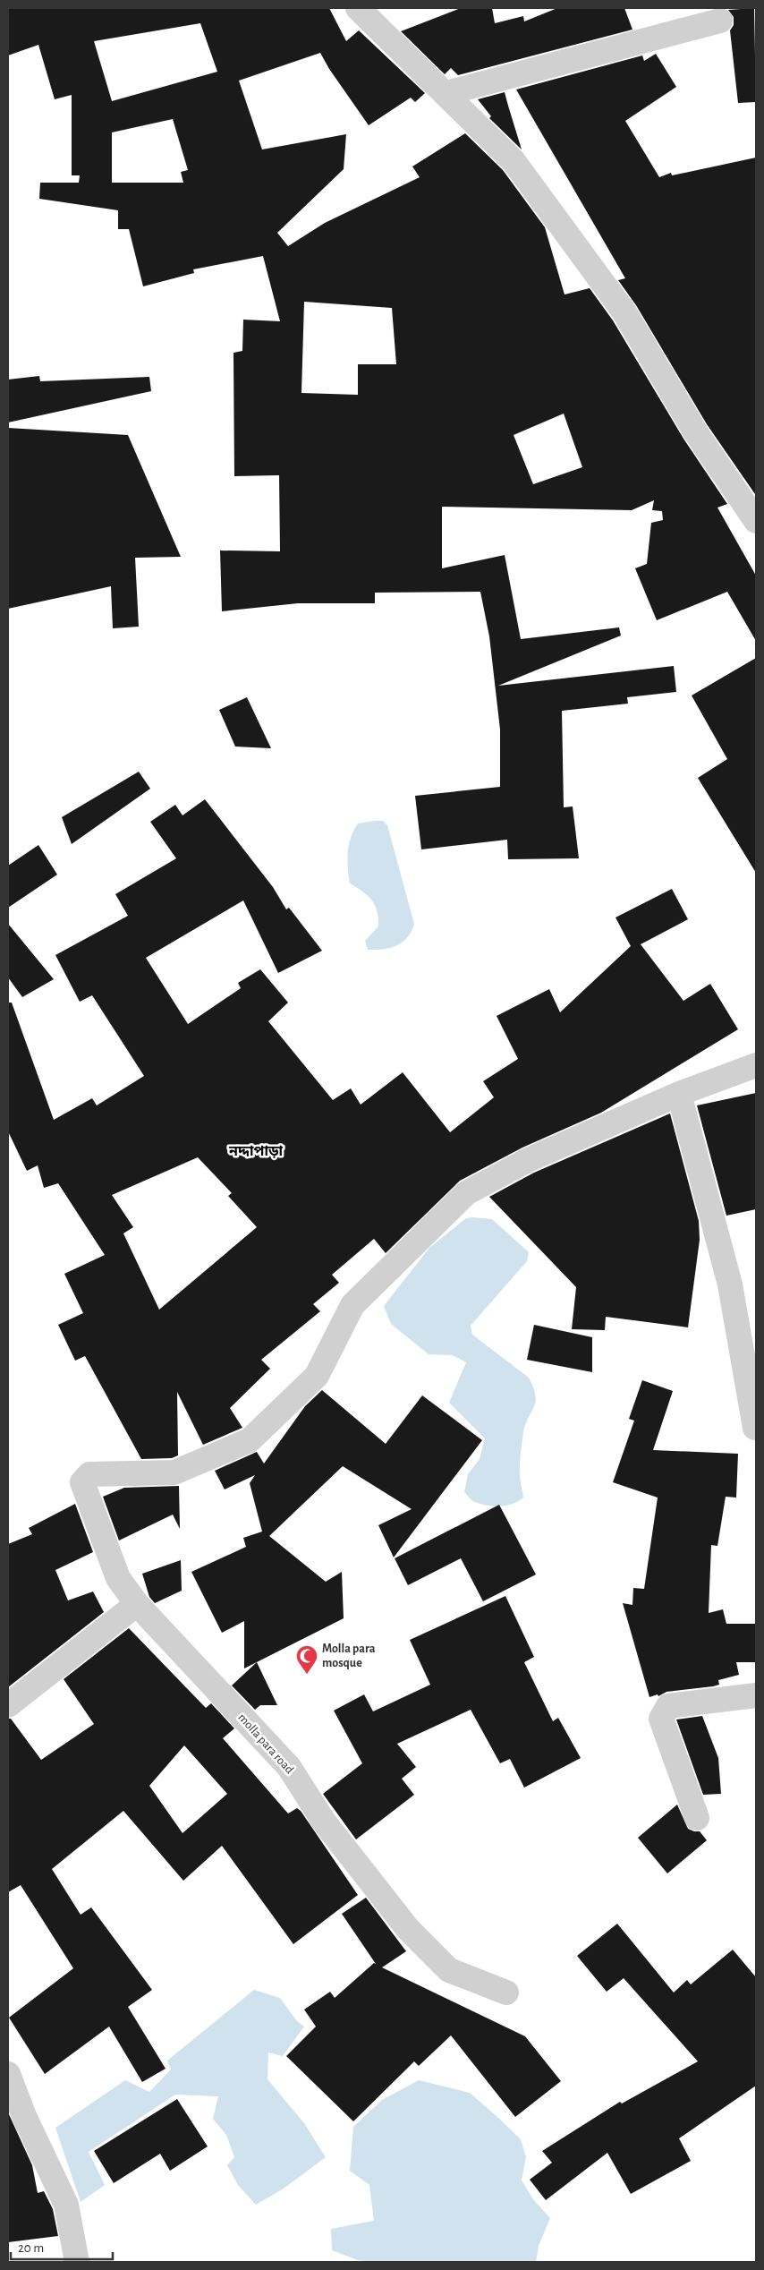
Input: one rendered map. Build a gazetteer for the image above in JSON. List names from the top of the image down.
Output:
{
  "streets": {
    "street": ["molla para road"]
  },
  "districts": ["নদ্দাপাড়া"],
  "places": {
    "mosque": ["Molla para mosque"]
  },
  "scale_bar": "20 m"
}
